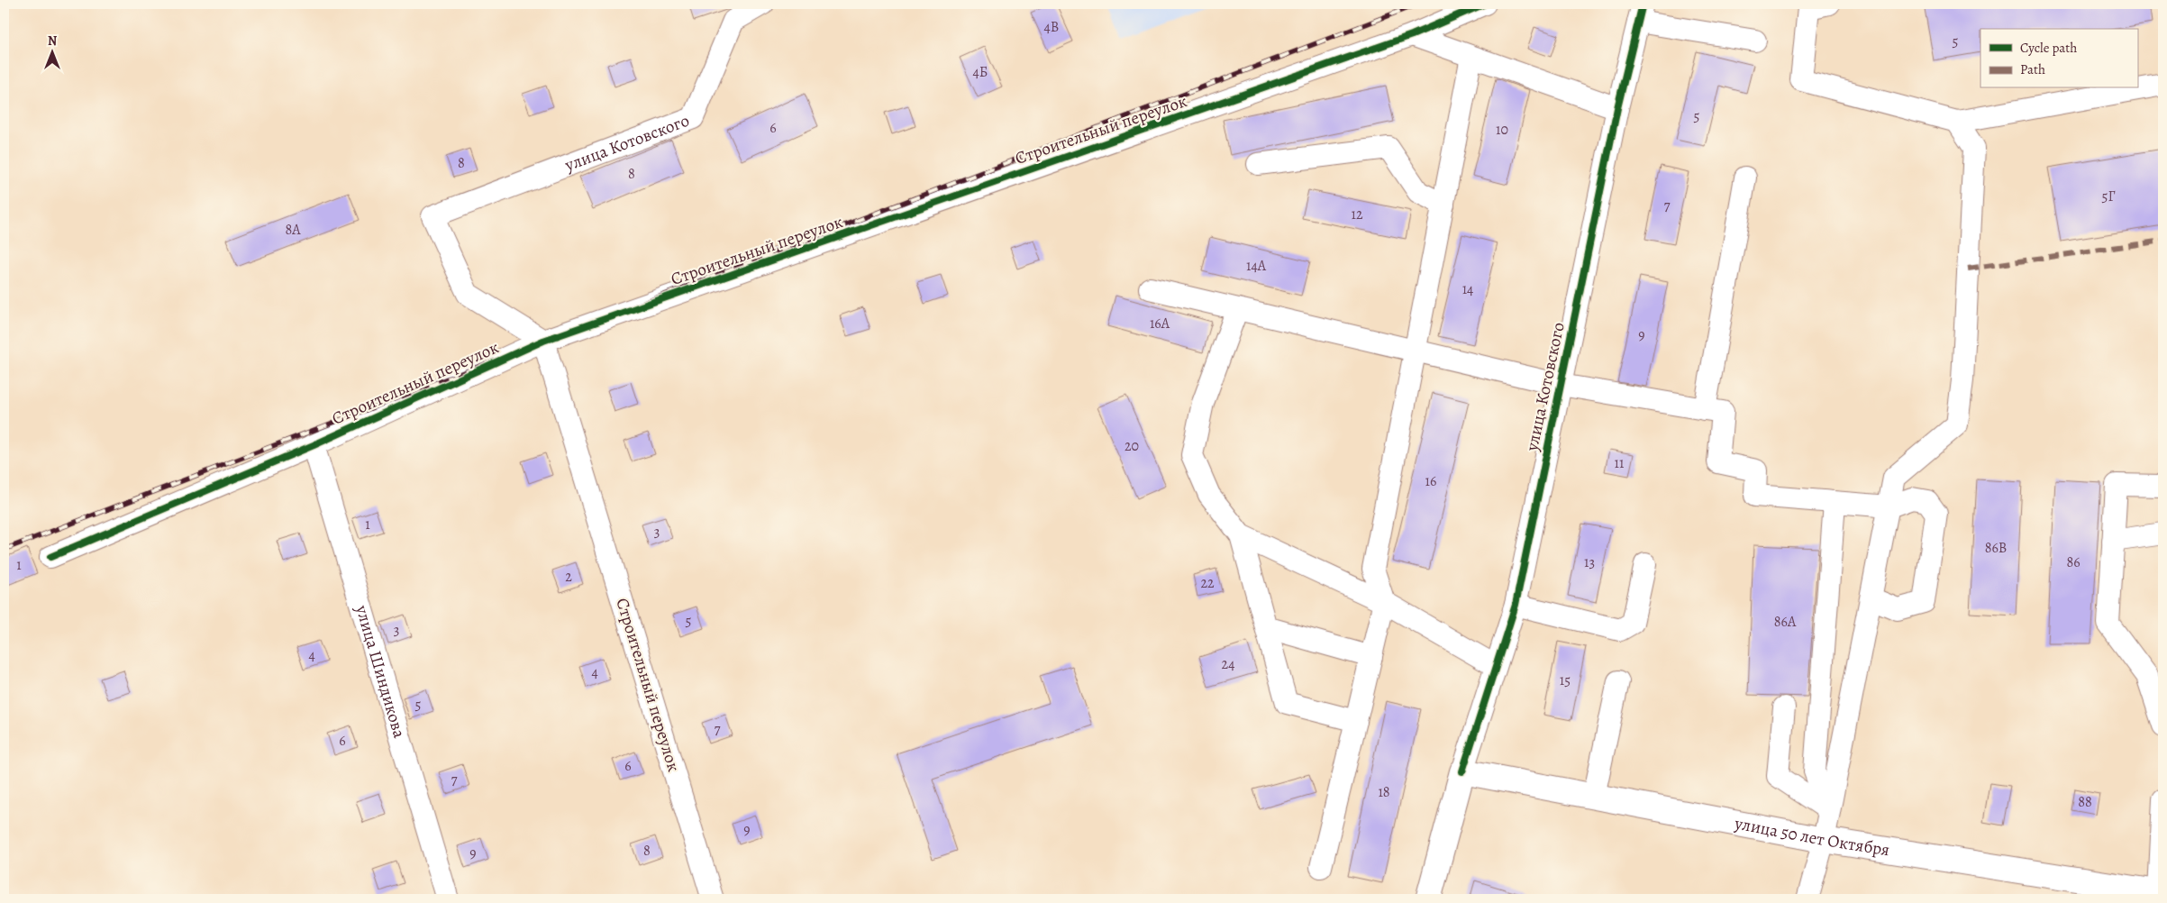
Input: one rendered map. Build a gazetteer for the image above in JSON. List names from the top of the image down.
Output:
{
  "streets": {
    "main road": ["улица Котовского", "улица 50 лет Октября"],
    "street": ["Строительный переулок", "улица Шиндикова"]
  },
  "crossings": [
    ["Строительный переулок", "улица Котовского"],
    ["Строительный переулок", "улица Шиндикова"],
    ["улица Котовского", "улица 50 лет Октября"]
  ],
  "house_numbers": [
    "4В",
    "5",
    "4Б",
    "5",
    "6",
    "10",
    "8",
    "8",
    "5Г",
    "7",
    "12",
    "8А",
    "14А",
    "14",
    "16А",
    "9",
    "20",
    "11",
    "16",
    "1",
    "3",
    "86В",
    "13",
    "86",
    "1",
    "2",
    "22",
    "5",
    "86А",
    "3",
    "4",
    "24",
    "4",
    "15",
    "5",
    "7",
    "6",
    "6",
    "7",
    "18",
    "88",
    "9",
    "8",
    "9"
  ],
  "legend": ["Cycle path", "Path"],
  "north": "top"
}
